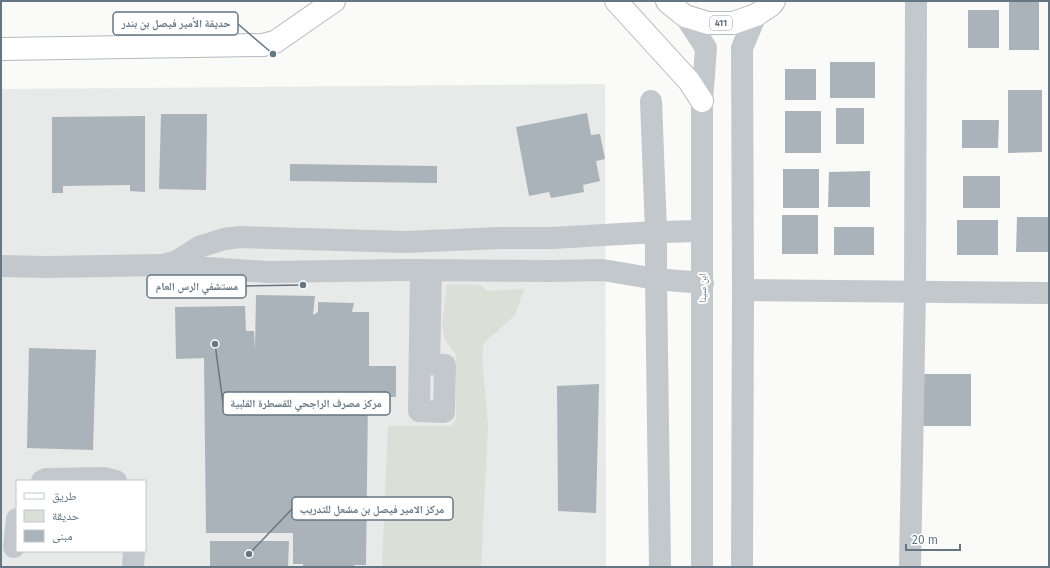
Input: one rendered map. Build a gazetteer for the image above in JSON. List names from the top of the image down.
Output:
{
  "streets": {
    "main road": ["411"],
    "street": ["ابن سينا"]
  },
  "crossings": [
    ["411", "ابن سينا"]
  ],
  "places": [
    "حديقة الأمير فيصل بن بندر",
    "مستشفي الرس العام",
    "مركز مصرف الراجحي للقسطرة القلبية",
    "مركز الامير فيصل بن مشعل للتدريب"
  ],
  "legend": ["طريق", "حديقة", "مبنى"],
  "scale_bar": "20 m"
}
